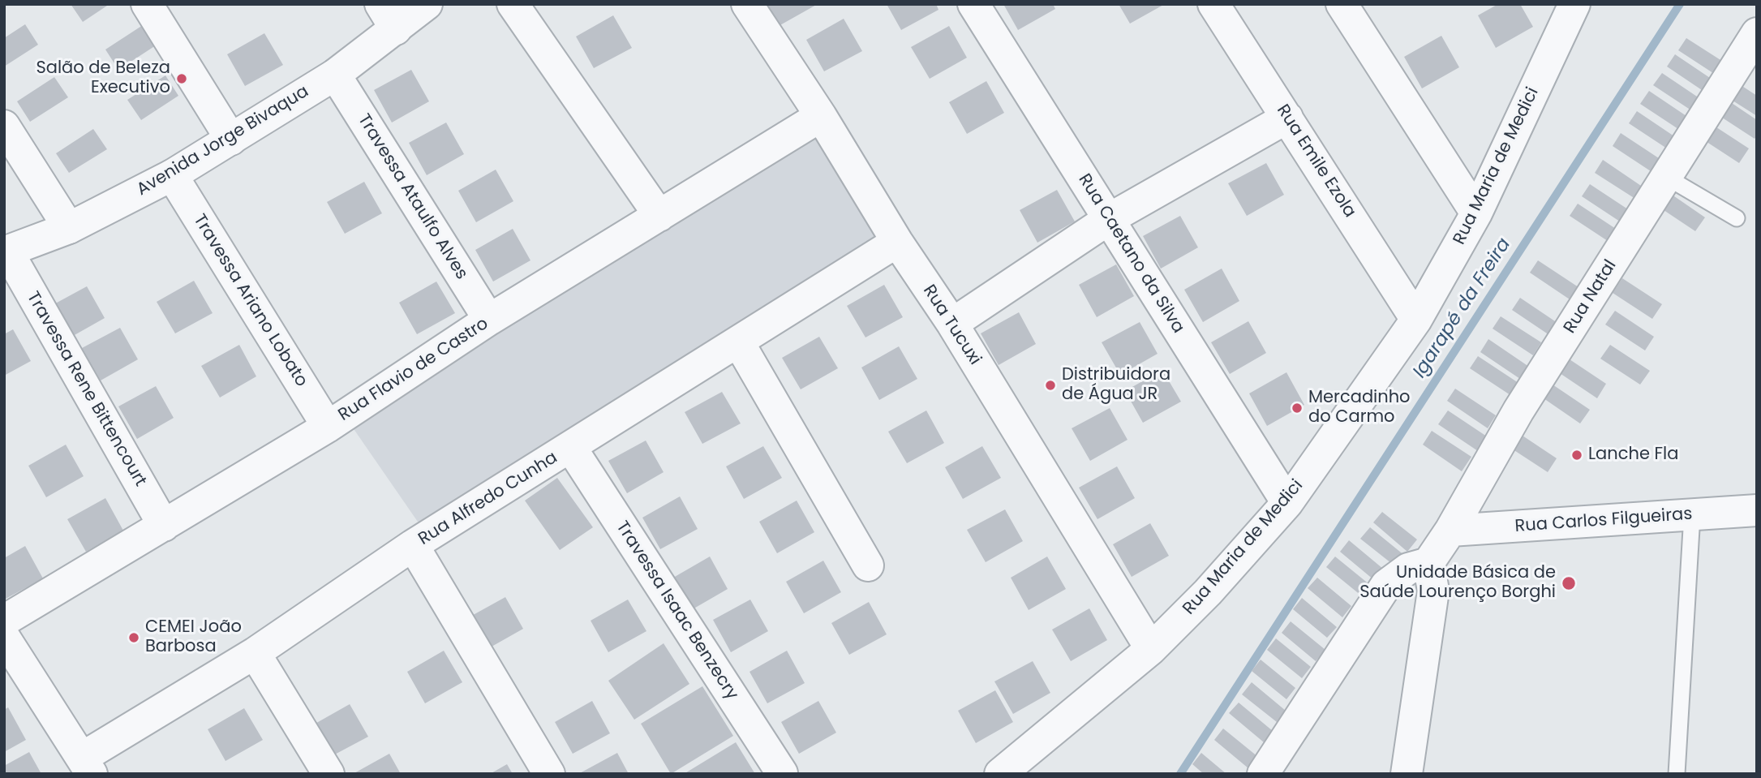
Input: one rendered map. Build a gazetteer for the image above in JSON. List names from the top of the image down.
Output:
{
  "streets": {
    "street": [
      "Avenida Jorge Bivaqua",
      "Rua Emile Ezola",
      "Rua Maria de Medici",
      "Travessa Ataulfo Alves",
      "Rua Caetano da Silva",
      "Rua Natal",
      "Travessa Ariano Lobato",
      "Rua Tucuxi",
      "Rua Flavio de Castro",
      "Travessa Rene Bittencourt",
      "Rua Alfredo Cunha",
      "Rua Carlos Filgueiras",
      "Travessa Isaac Benzecry"
    ]
  },
  "crossings": [
    ["Avenida Jorge Bivaqua", "Travessa Ataulfo Alves"],
    ["Avenida Jorge Bivaqua", "Travessa Ariano Lobato"],
    ["Avenida Jorge Bivaqua", "Travessa Rene Bittencourt"],
    ["Rua Emile Ezola", "Rua Maria de Medici"],
    ["Rua Maria de Medici", "Rua Caetano da Silva"],
    ["Rua Maria de Medici", "Rua Tucuxi"],
    ["Travessa Ataulfo Alves", "Rua Flavio de Castro"],
    ["Rua Natal", "Rua Carlos Filgueiras"],
    ["Travessa Ariano Lobato", "Rua Flavio de Castro"],
    ["Rua Tucuxi", "Rua Flavio de Castro"],
    ["Rua Tucuxi", "Rua Alfredo Cunha"],
    ["Rua Flavio de Castro", "Travessa Rene Bittencourt"],
    ["Rua Alfredo Cunha", "Travessa Isaac Benzecry"]
  ],
  "water": ["Igarapé da Freira"],
  "places": [
    "Salão de Beleza Executivo",
    "Distribuidora de Água JR",
    "Mercadinho do Carmo",
    "Lanche Fla",
    "Unidade Básica de Saúde Lourenço Borghi",
    "CEMEI João Barbosa"
  ]
}
